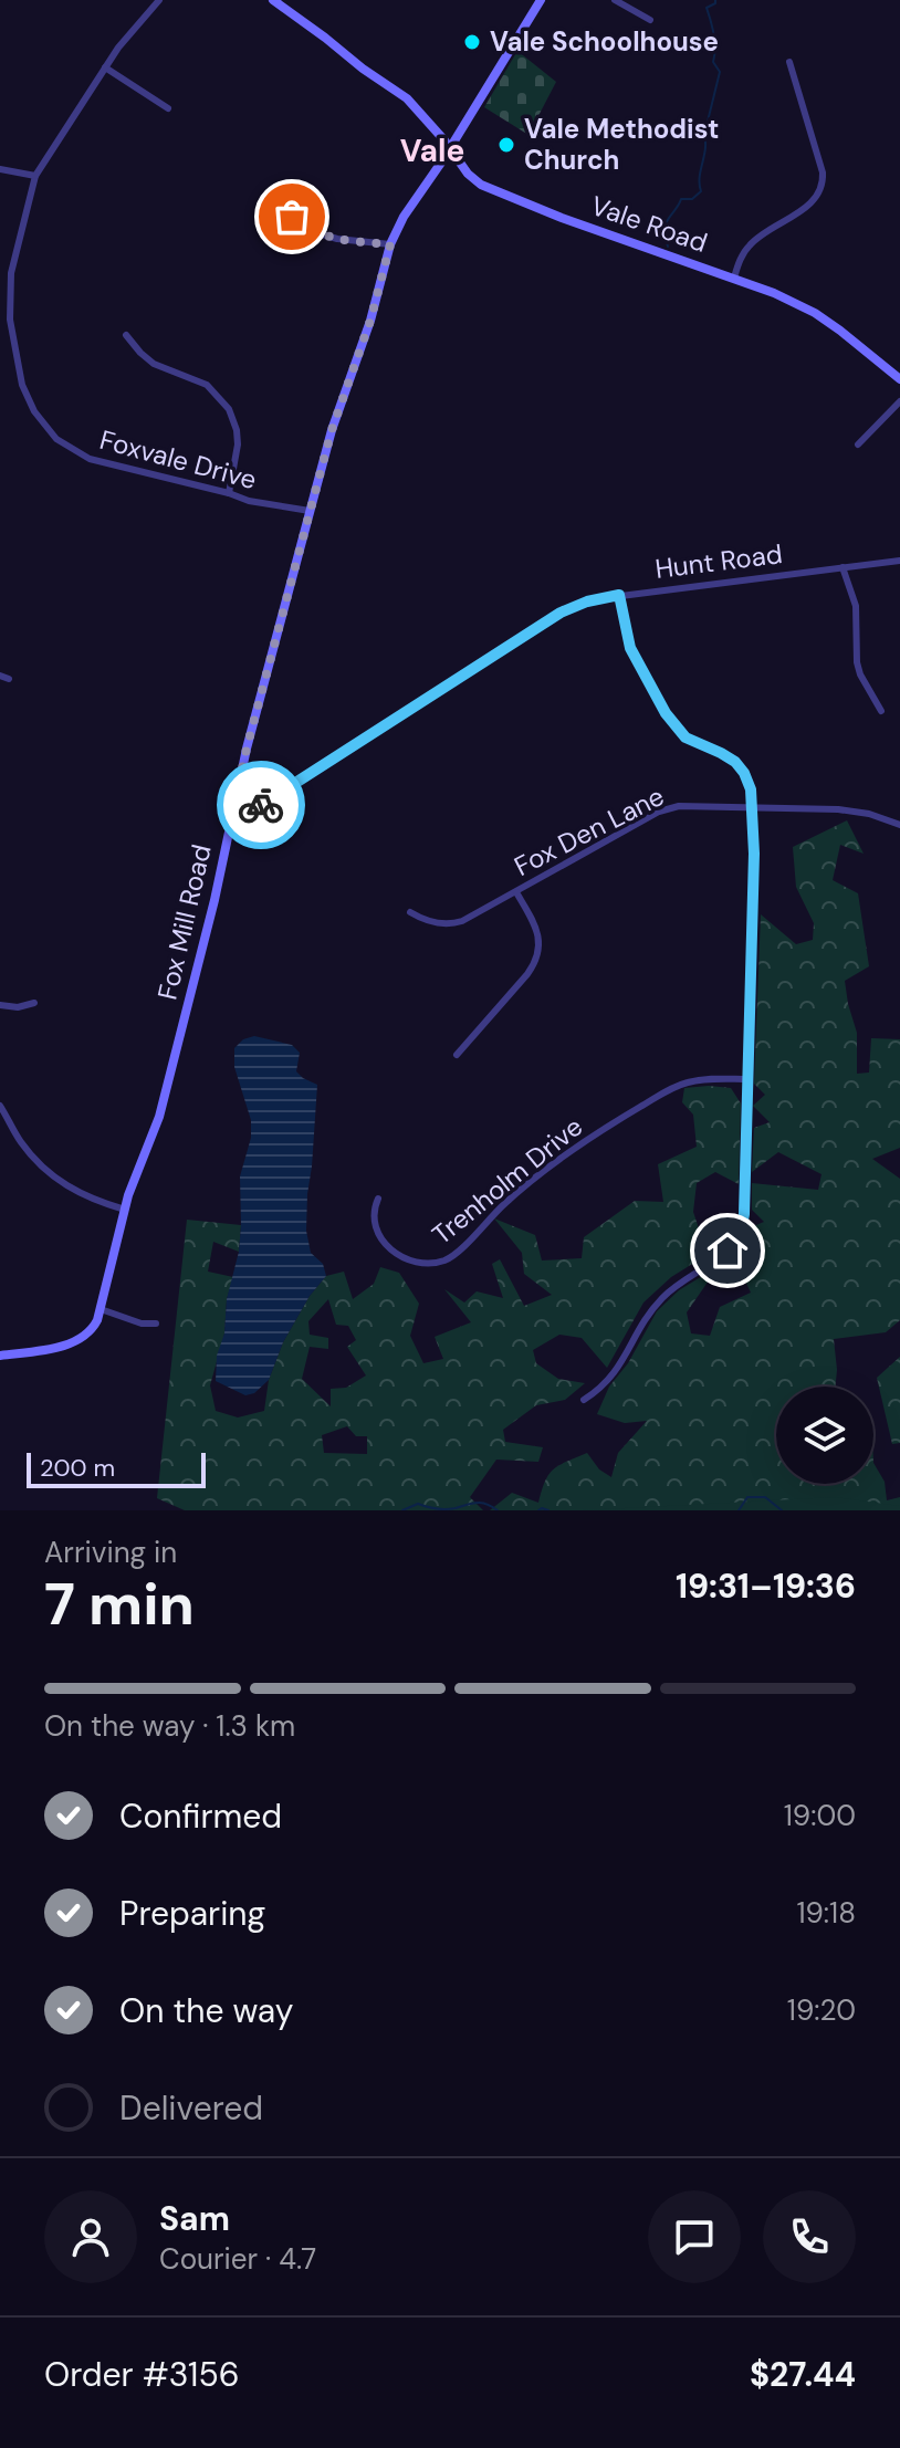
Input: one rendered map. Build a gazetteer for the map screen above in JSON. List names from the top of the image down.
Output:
{
  "streets": {
    "main road": ["Vale Road", "Fox Mill Road"],
    "street": [
      "Foxvale Drive",
      "Hunt Road",
      "Fox Den Lane",
      "Trenholm Drive"
    ]
  },
  "crossings": [
    ["Vale Road", "Fox Mill Road"],
    ["Foxvale Drive", "Fox Mill Road"],
    ["Hunt Road", "Fox Mill Road"]
  ],
  "districts": ["Vale"],
  "places": ["Vale Schoolhouse", "Vale Methodist Church"],
  "scale_bar": "200 m",
  "page": {
    "scale": "200 m",
    "heading": ["7 min", "Arriving in", "19:31–19:36"],
    "panel": [
      "Sam",
      "Courier · 4.7",
      "Order #3156",
      "$27.44"
    ],
    "bar": "On the way · 1.3 km",
    "list": [
      ["Confirmed", "19:00"],
      ["Preparing", "19:18"],
      ["On the way", "19:20"],
      "Delivered"
    ]
  }
}
